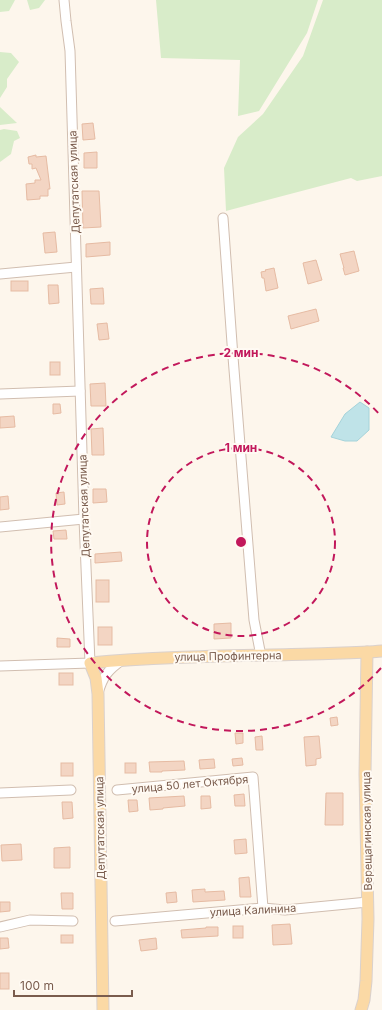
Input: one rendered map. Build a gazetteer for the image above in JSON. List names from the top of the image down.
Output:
{
  "streets": {
    "main road": ["Депутатская улица", "улица Профинтерна", "Верещагинская улица"],
    "street": ["улица 50 лет Октября", "улица Калинина"]
  },
  "crossings": [
    ["Депутатская улица", "улица Профинтерна"],
    ["улица Профинтерна", "Верещагинская улица"],
    ["улица 50 лет Октября", "улица Калинина"],
    ["Верещагинская улица", "улица Калинина"]
  ],
  "scale_bar": "100 m",
  "rings": ["2 мин", "1 мин"]
}
